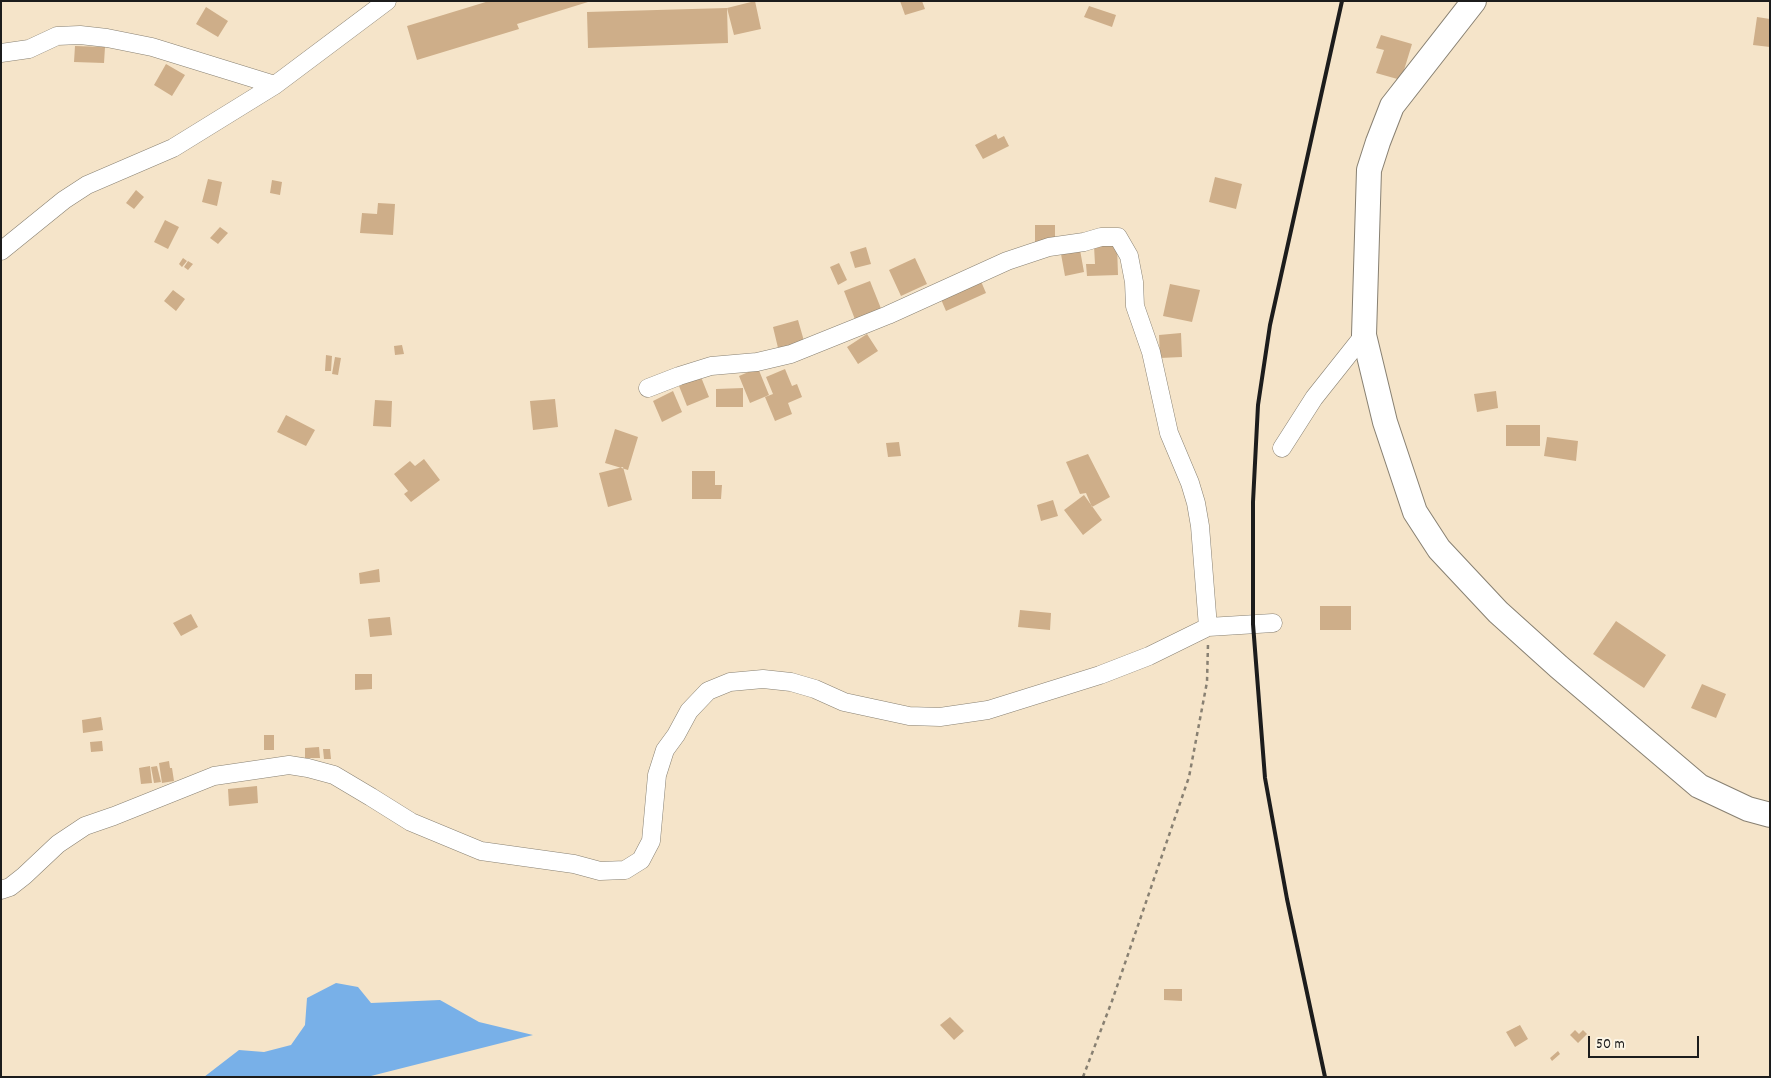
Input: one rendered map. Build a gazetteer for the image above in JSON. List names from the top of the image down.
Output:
{
  "scale_bar": "50 m"
}
